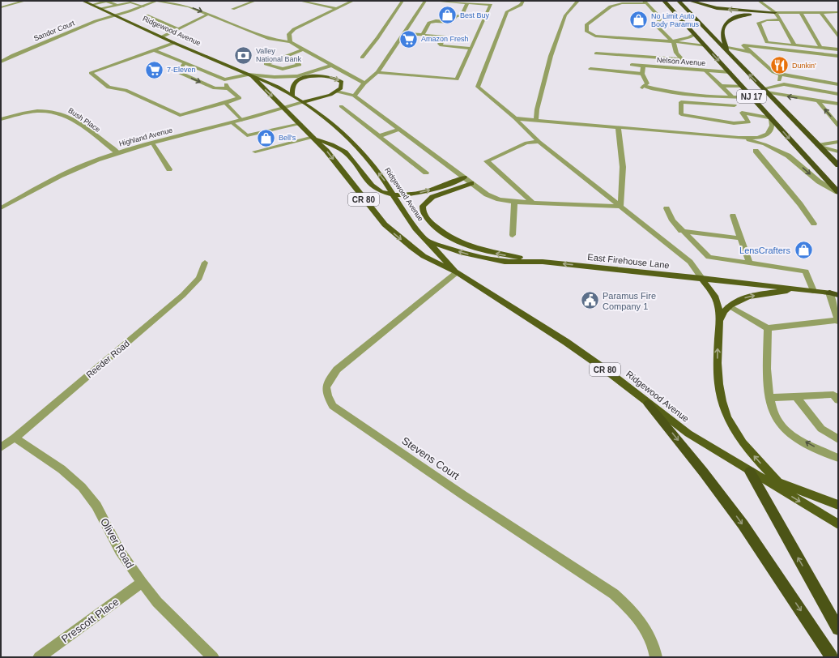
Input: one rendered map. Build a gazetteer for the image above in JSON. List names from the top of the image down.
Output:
{
  "streets": {
    "highway": ["NJ 17"],
    "main road": ["Ridgewood Avenue", "CR 80", "East Firehouse Lane"],
    "street": [
      "Sandor Court",
      "Nelson Avenue",
      "Bush Place",
      "Highland Avenue",
      "Reeder Road",
      "Stevens Court",
      "Oliver Road",
      "Prescott Place"
    ]
  },
  "crossings": [
    ["Sandor Court", "Ridgewood Avenue"],
    ["Ridgewood Avenue", "Highland Avenue"],
    ["Ridgewood Avenue", "East Firehouse Lane"],
    ["Ridgewood Avenue", "Stevens Court"],
    ["Nelson Avenue", "NJ 17"],
    ["Bush Place", "Highland Avenue"],
    ["Reeder Road", "Oliver Road"],
    ["Oliver Road", "Prescott Place"]
  ],
  "one_way": ["East Firehouse Lane"],
  "places": {
    "shop": [
      "Best Buy",
      "No Limit Auto Body Paramus",
      "Bell's",
      "LensCrafters"
    ],
    "supermarket": ["Amazon Fresh", "7-Eleven"],
    "bank": ["Valley National Bank"],
    "restaurant": ["Dunkin'"],
    "public building": ["Paramus Fire Company 1"]
  }
}
